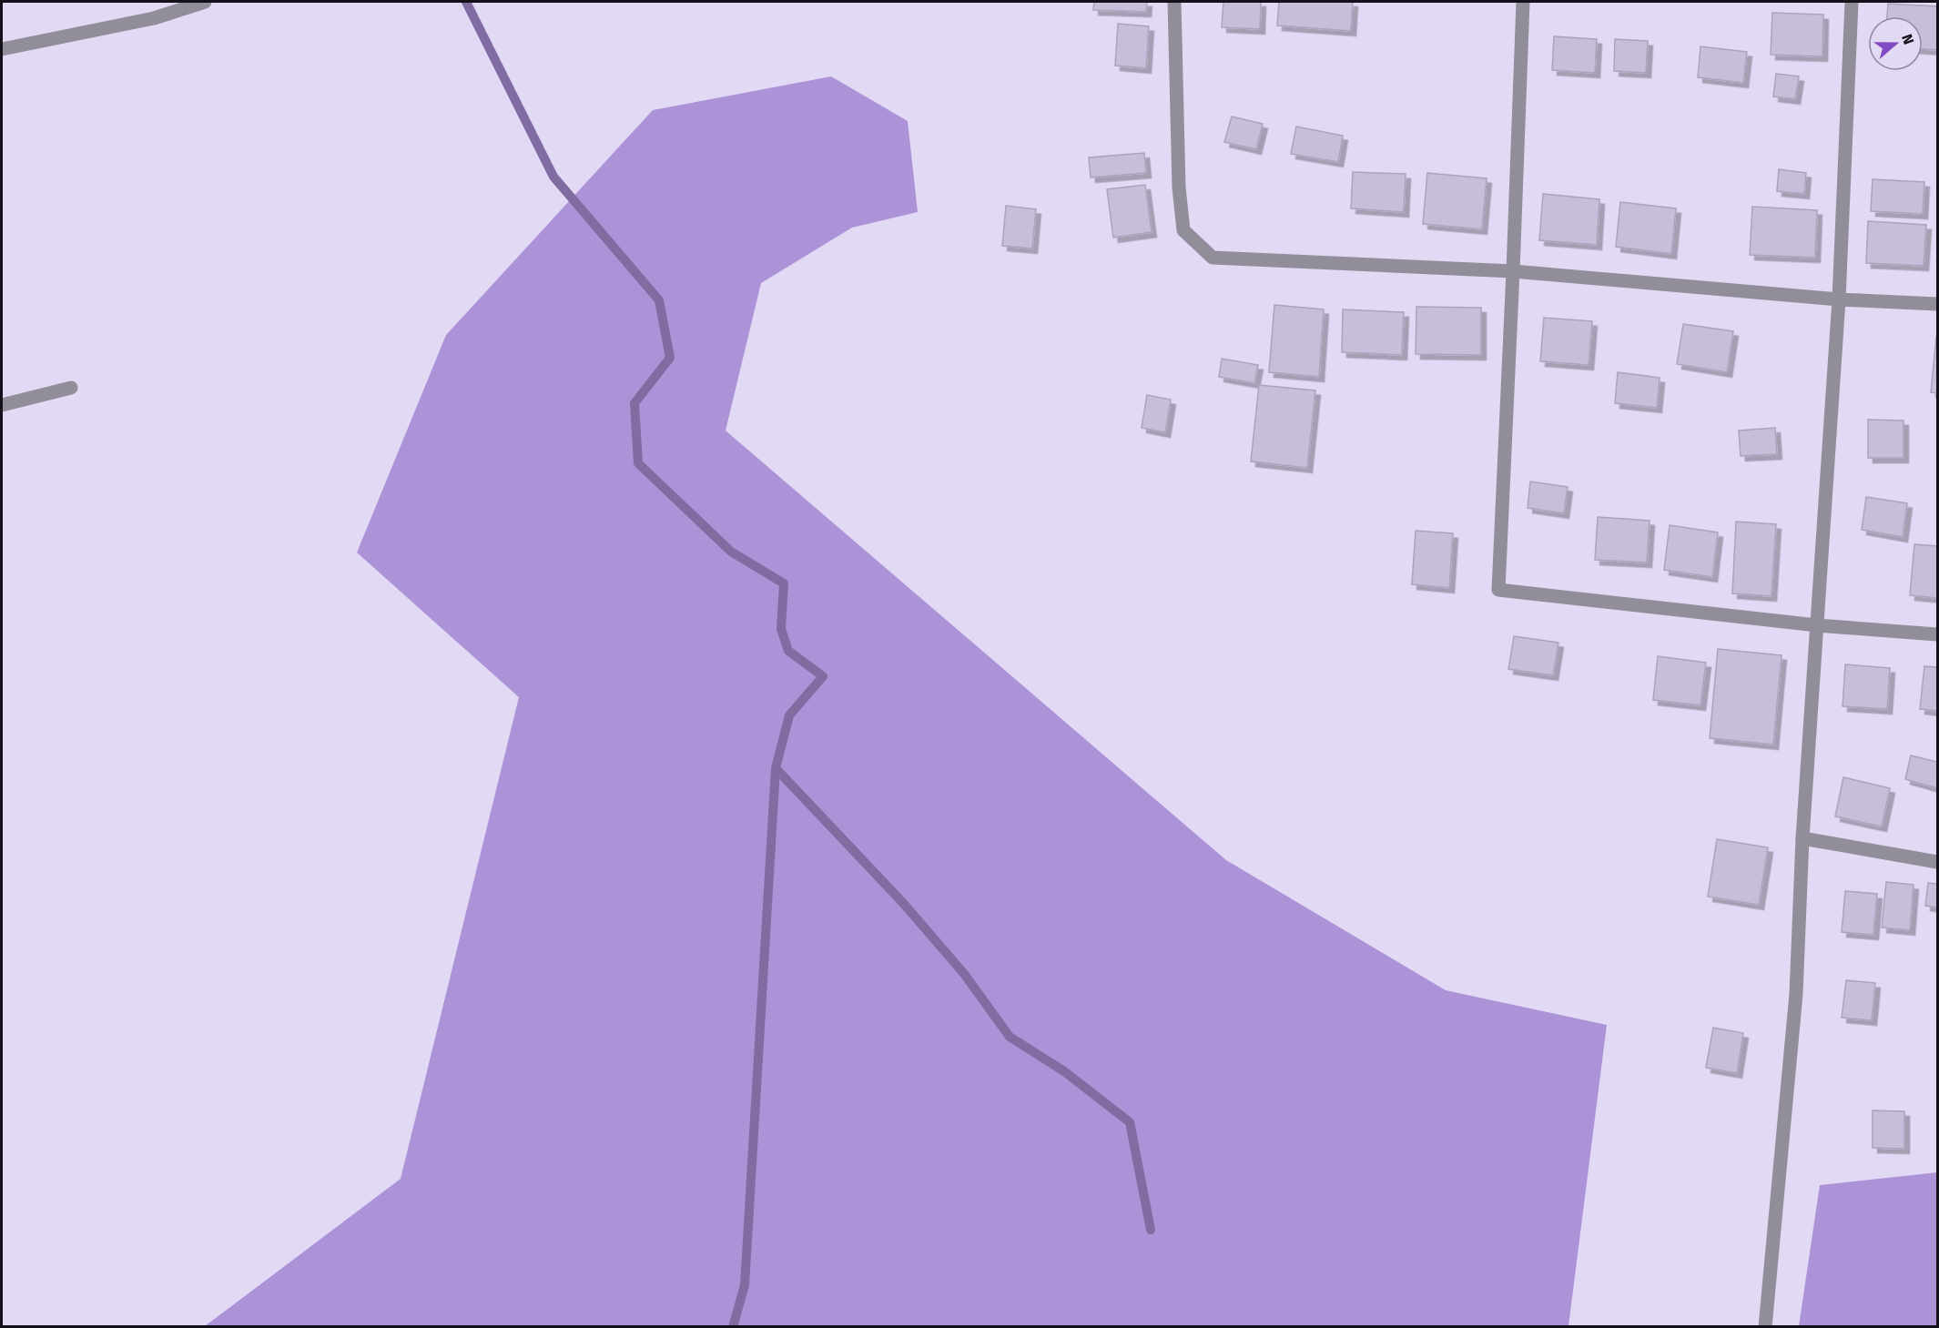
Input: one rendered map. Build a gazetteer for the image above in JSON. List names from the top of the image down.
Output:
{
  "north": "right"
}
